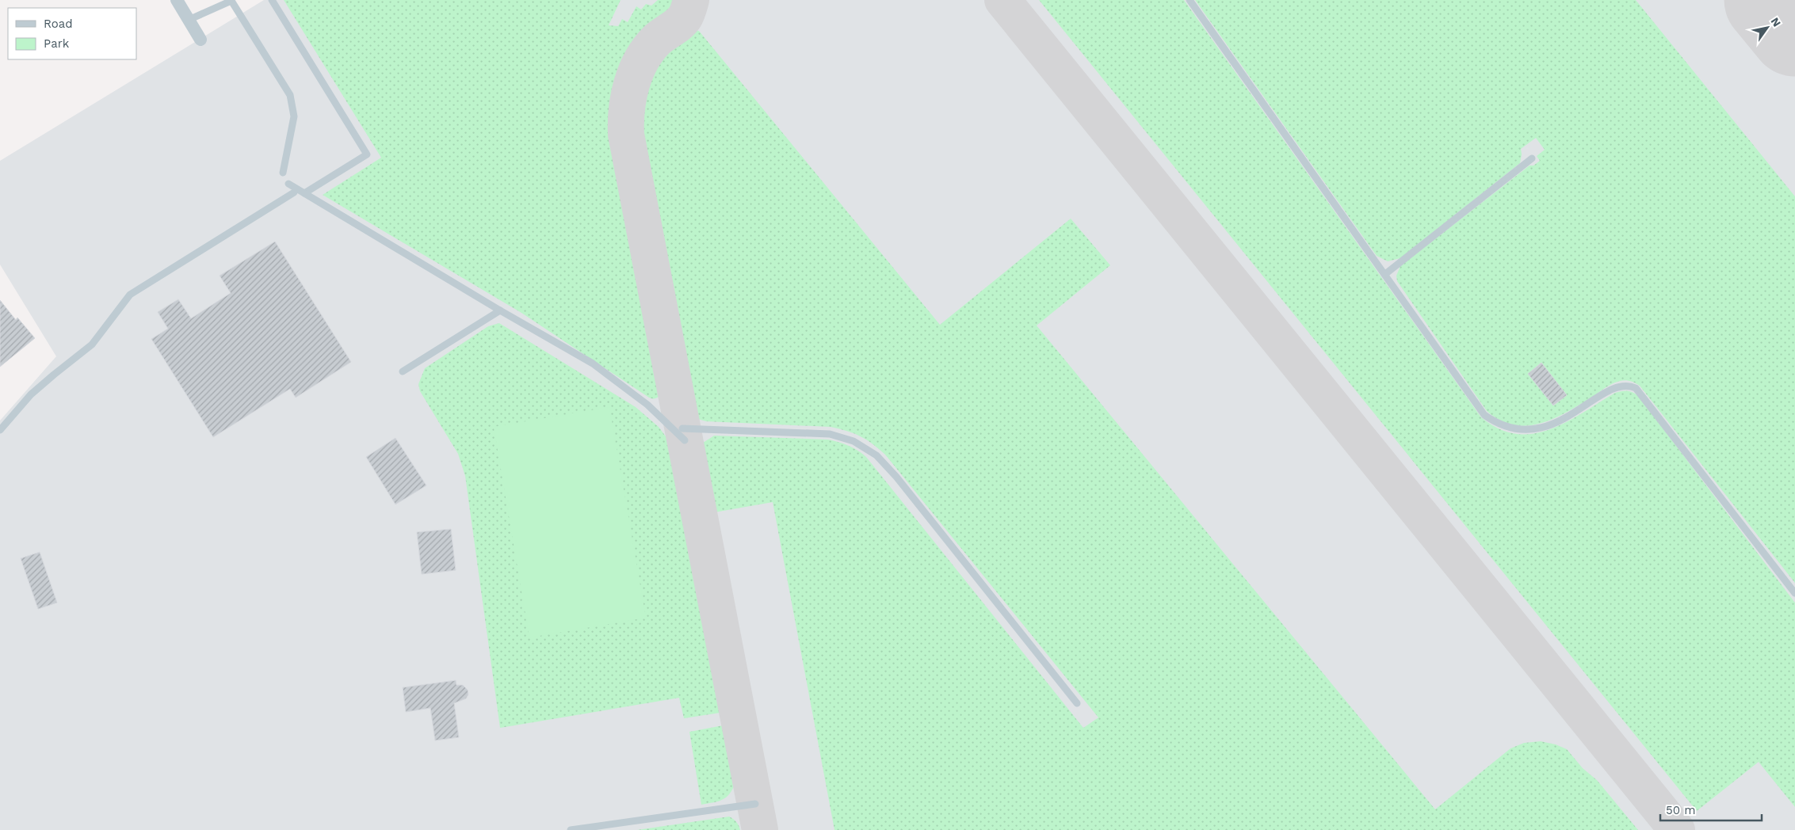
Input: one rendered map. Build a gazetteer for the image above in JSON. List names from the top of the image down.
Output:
{
  "legend": ["Road", "Park"],
  "scale_bar": "50 m",
  "north": "top right"
}
